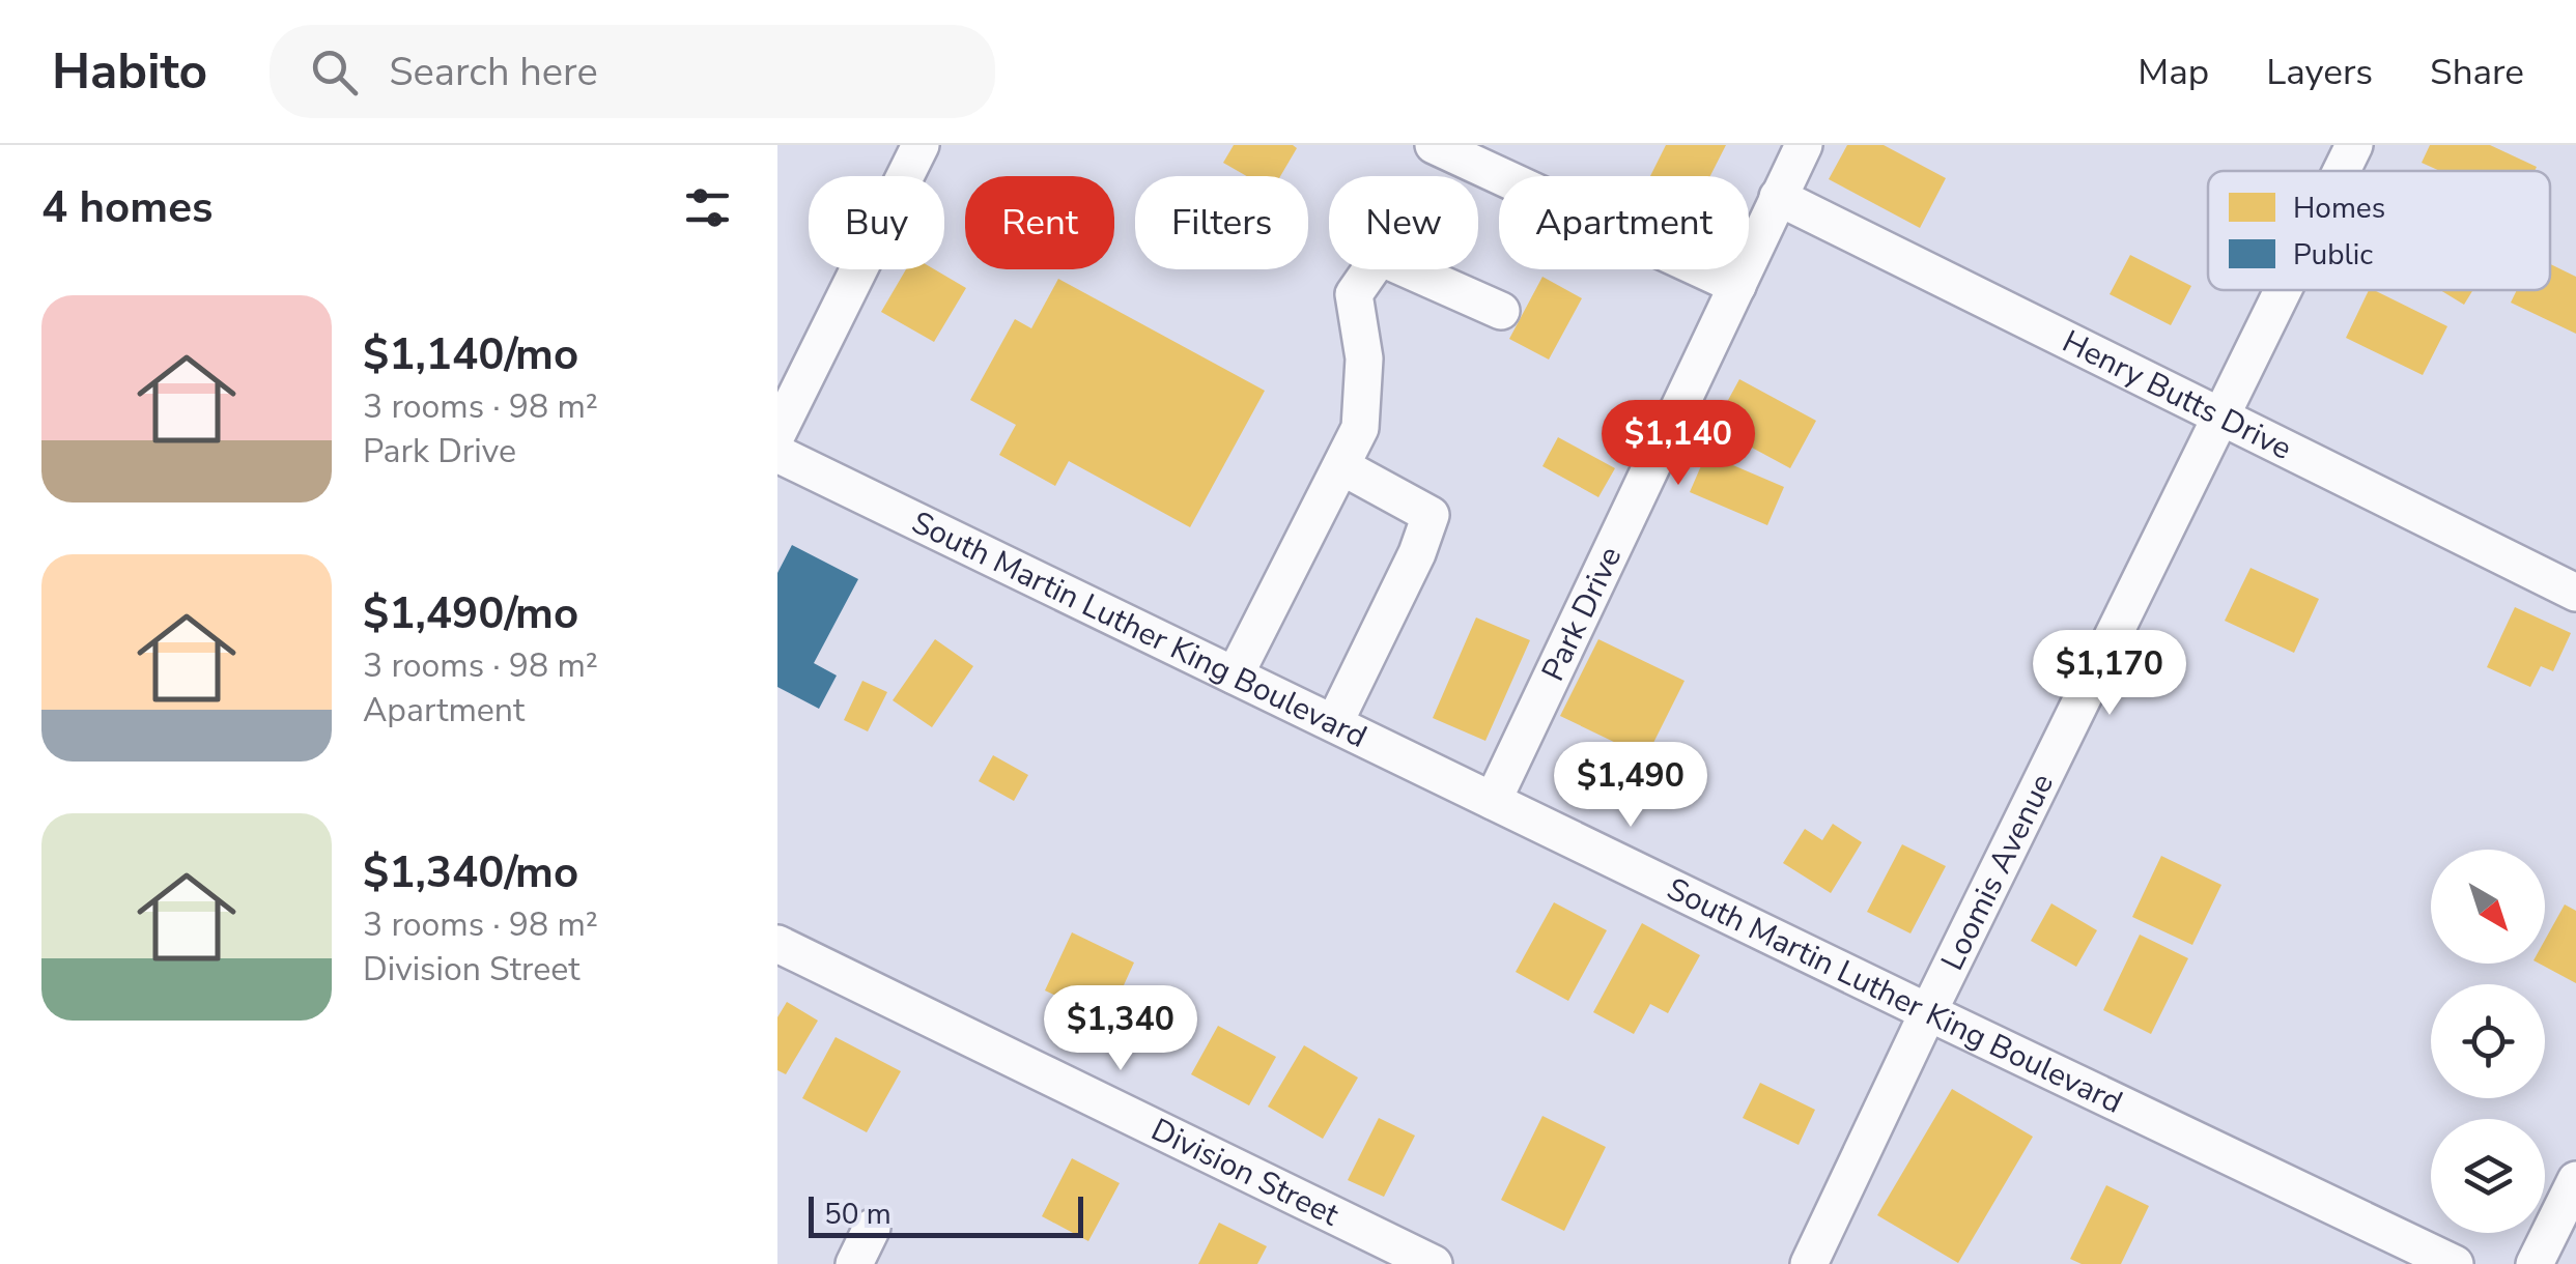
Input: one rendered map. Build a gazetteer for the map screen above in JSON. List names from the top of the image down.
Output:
{
  "streets": {
    "street": [
      "Henry Butts Drive",
      "Park Drive",
      "South Martin Luther King Boulevard",
      "Loomis Avenue",
      "Division Street"
    ]
  },
  "crossings": [
    ["Henry Butts Drive", "Park Drive"],
    ["Henry Butts Drive", "Loomis Avenue"],
    ["Park Drive", "South Martin Luther King Boulevard"],
    ["South Martin Luther King Boulevard", "Loomis Avenue"]
  ],
  "legend": ["Homes", "Public"],
  "scale_bar": "50 m",
  "north": "bottom right",
  "page": {
    "header": "Habito",
    "search": "Search here",
    "nav": ["Map", "Layers", "Share"],
    "heading": "4 homes",
    "chip": [
      "Buy",
      "Rent",
      "Filters",
      "New",
      "Apartment"
    ],
    "list": [
      {
        "name": "$1,140/mo",
        "note": "3 rooms · 98 m² · Park Drive"
      },
      {
        "name": "$1,490/mo",
        "note": "3 rooms · 98 m² · Apartment"
      },
      {
        "name": "$1,340/mo",
        "note": "3 rooms · 98 m² · Division Street"
      }
    ],
    "price": [
      "$1,140",
      "$1,170",
      "$1,490",
      "$1,340"
    ],
    "scale": "50 m"
  }
}
